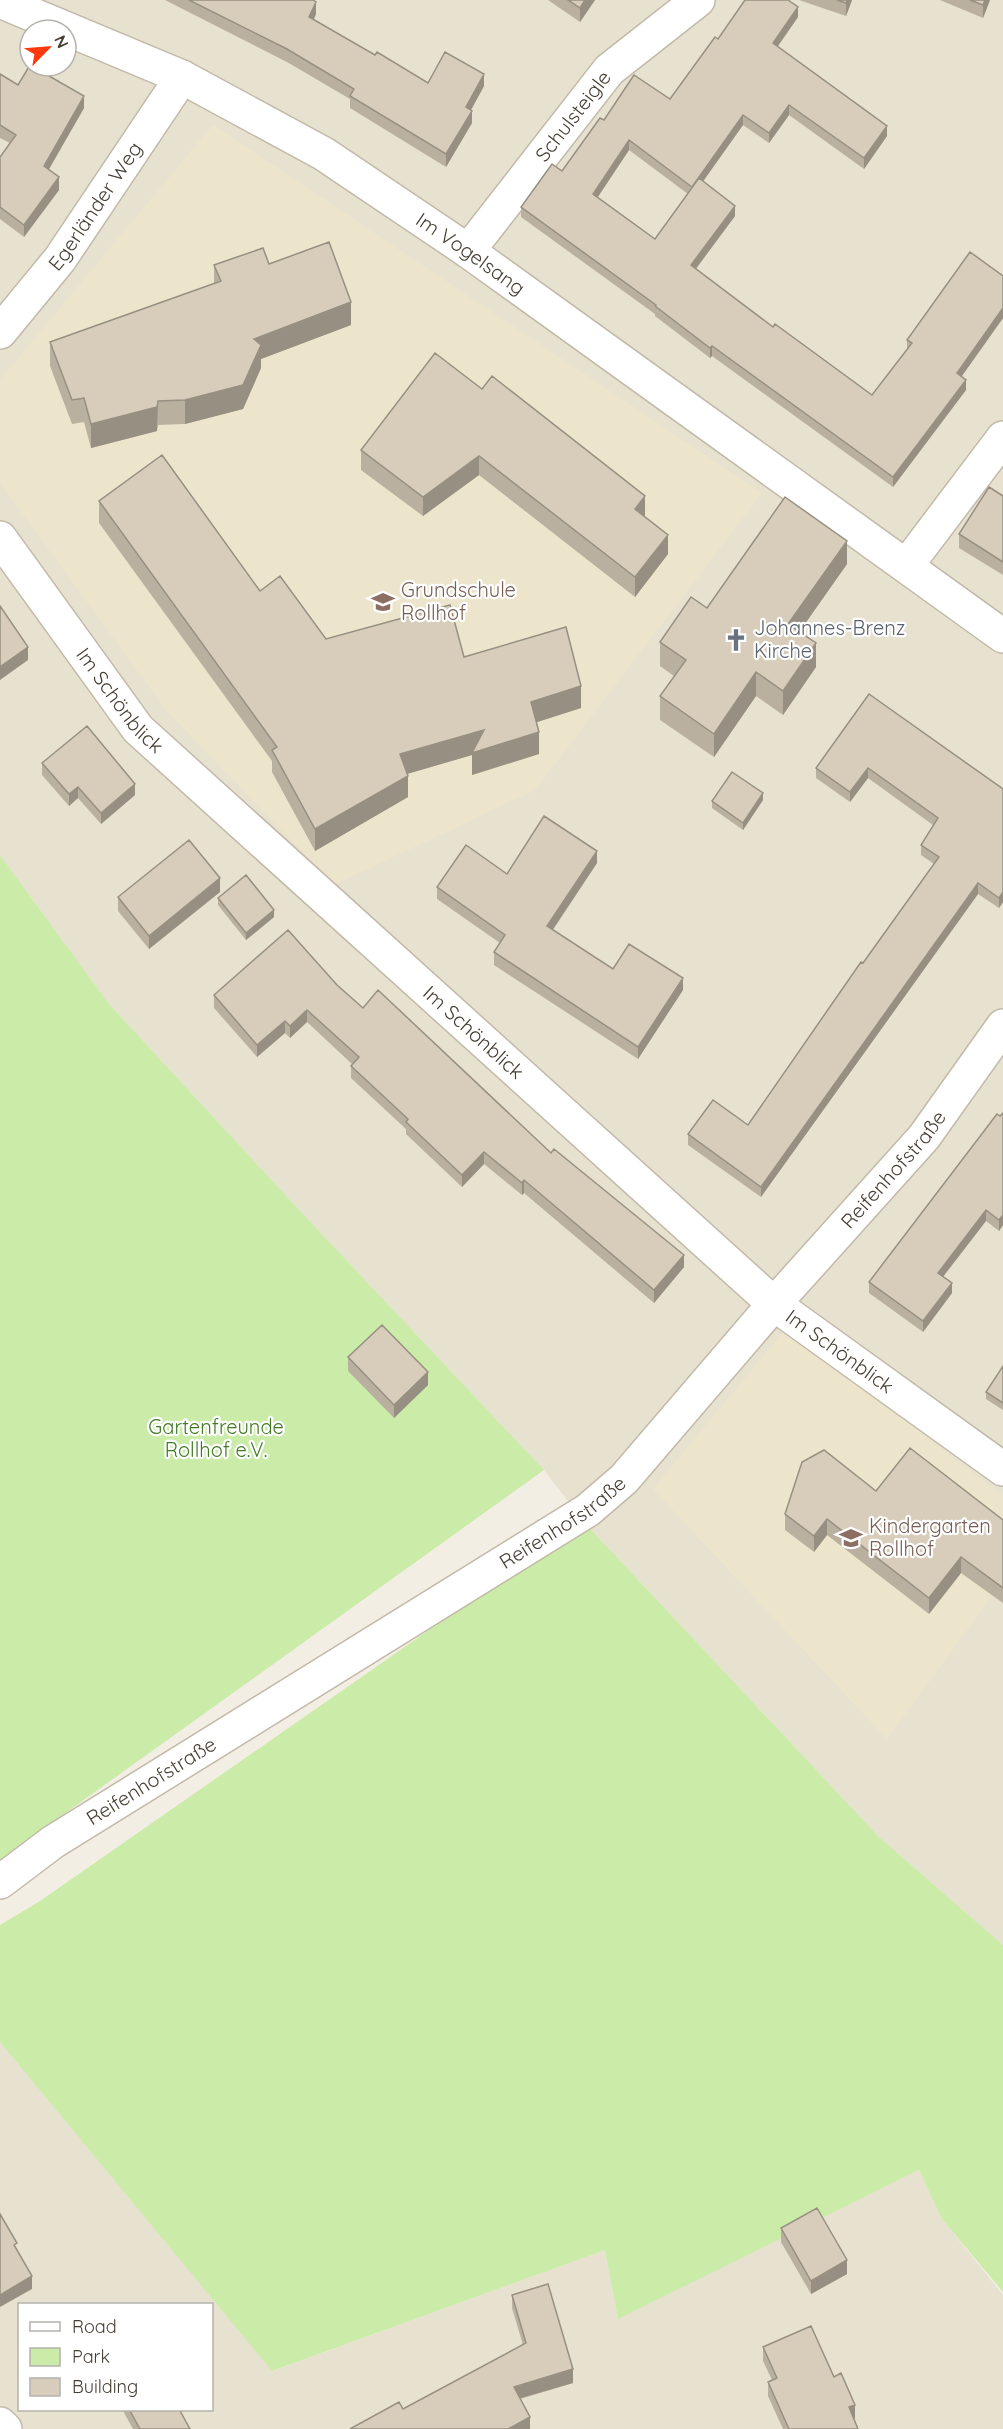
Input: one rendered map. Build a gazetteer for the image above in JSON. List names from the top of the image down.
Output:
{
  "streets": {
    "street": [
      "Schulsteigle",
      "Egerländer Weg",
      "Im Vogelsang",
      "Im Schönblick",
      "Reifenhofstraße"
    ]
  },
  "crossings": [
    ["Schulsteigle", "Im Vogelsang"],
    ["Egerländer Weg", "Im Vogelsang"],
    ["Im Schönblick", "Reifenhofstraße"]
  ],
  "parks": ["Gartenfreunde Rollhof e.V."],
  "places": {
    "school or university": ["Grundschule Rollhof", "Kindergarten Rollhof"],
    "church": ["Johannes-Brenz Kirche"]
  },
  "legend": ["Road", "Park", "Building"],
  "north": "top right"
}
